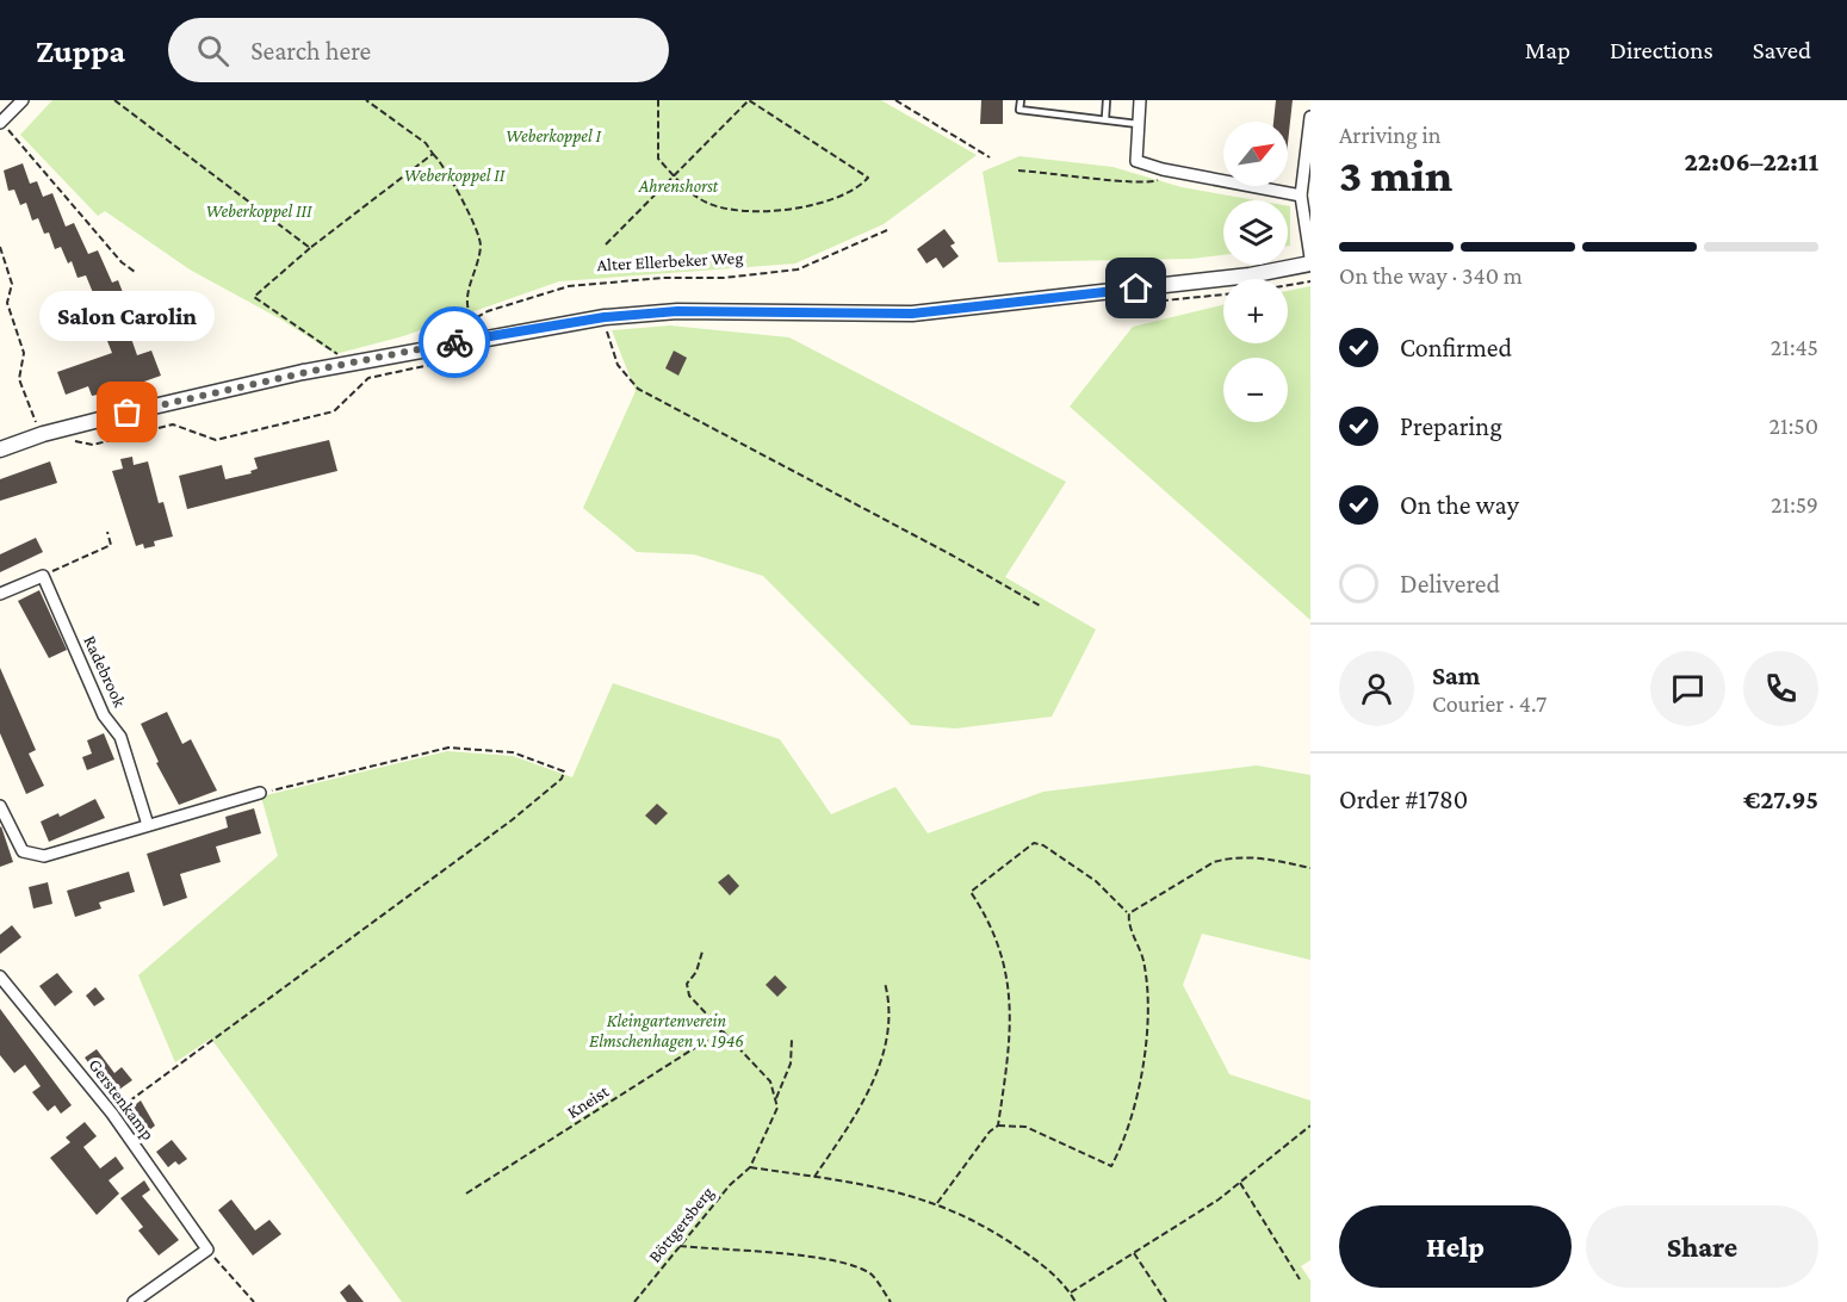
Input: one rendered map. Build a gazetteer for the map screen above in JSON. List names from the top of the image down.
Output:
{
  "streets": {
    "street": ["Radebrook", "Gerstenkamp"],
    "path": ["Alter Ellerbeker Weg", "Kneist", "Böttgersberg"]
  },
  "parks": [
    "Weberkoppel I",
    "Weberkoppel II",
    "Ahrenshorst",
    "Weberkoppel III",
    "Kleingartenverein Elmschenhagen v. 1946"
  ],
  "places": ["Salon Carolin"],
  "north": "top right",
  "page": {
    "header": "Zuppa",
    "search": "Search here",
    "nav": ["Map", "Directions", "Saved"],
    "heading": ["3 min", "Arriving in", "22:06–22:11"],
    "panel": [
      "Sam",
      "Courier · 4.7",
      "Order #1780",
      "€27.95"
    ],
    "map_buttons": ["+", "−"],
    "bar": "On the way · 340 m",
    "bubble": "Salon Carolin",
    "list": [
      ["Confirmed", "21:45"],
      ["Preparing", "21:50"],
      ["On the way", "21:59"],
      "Delivered"
    ],
    "buttons": ["Help", "Share"]
  }
}
